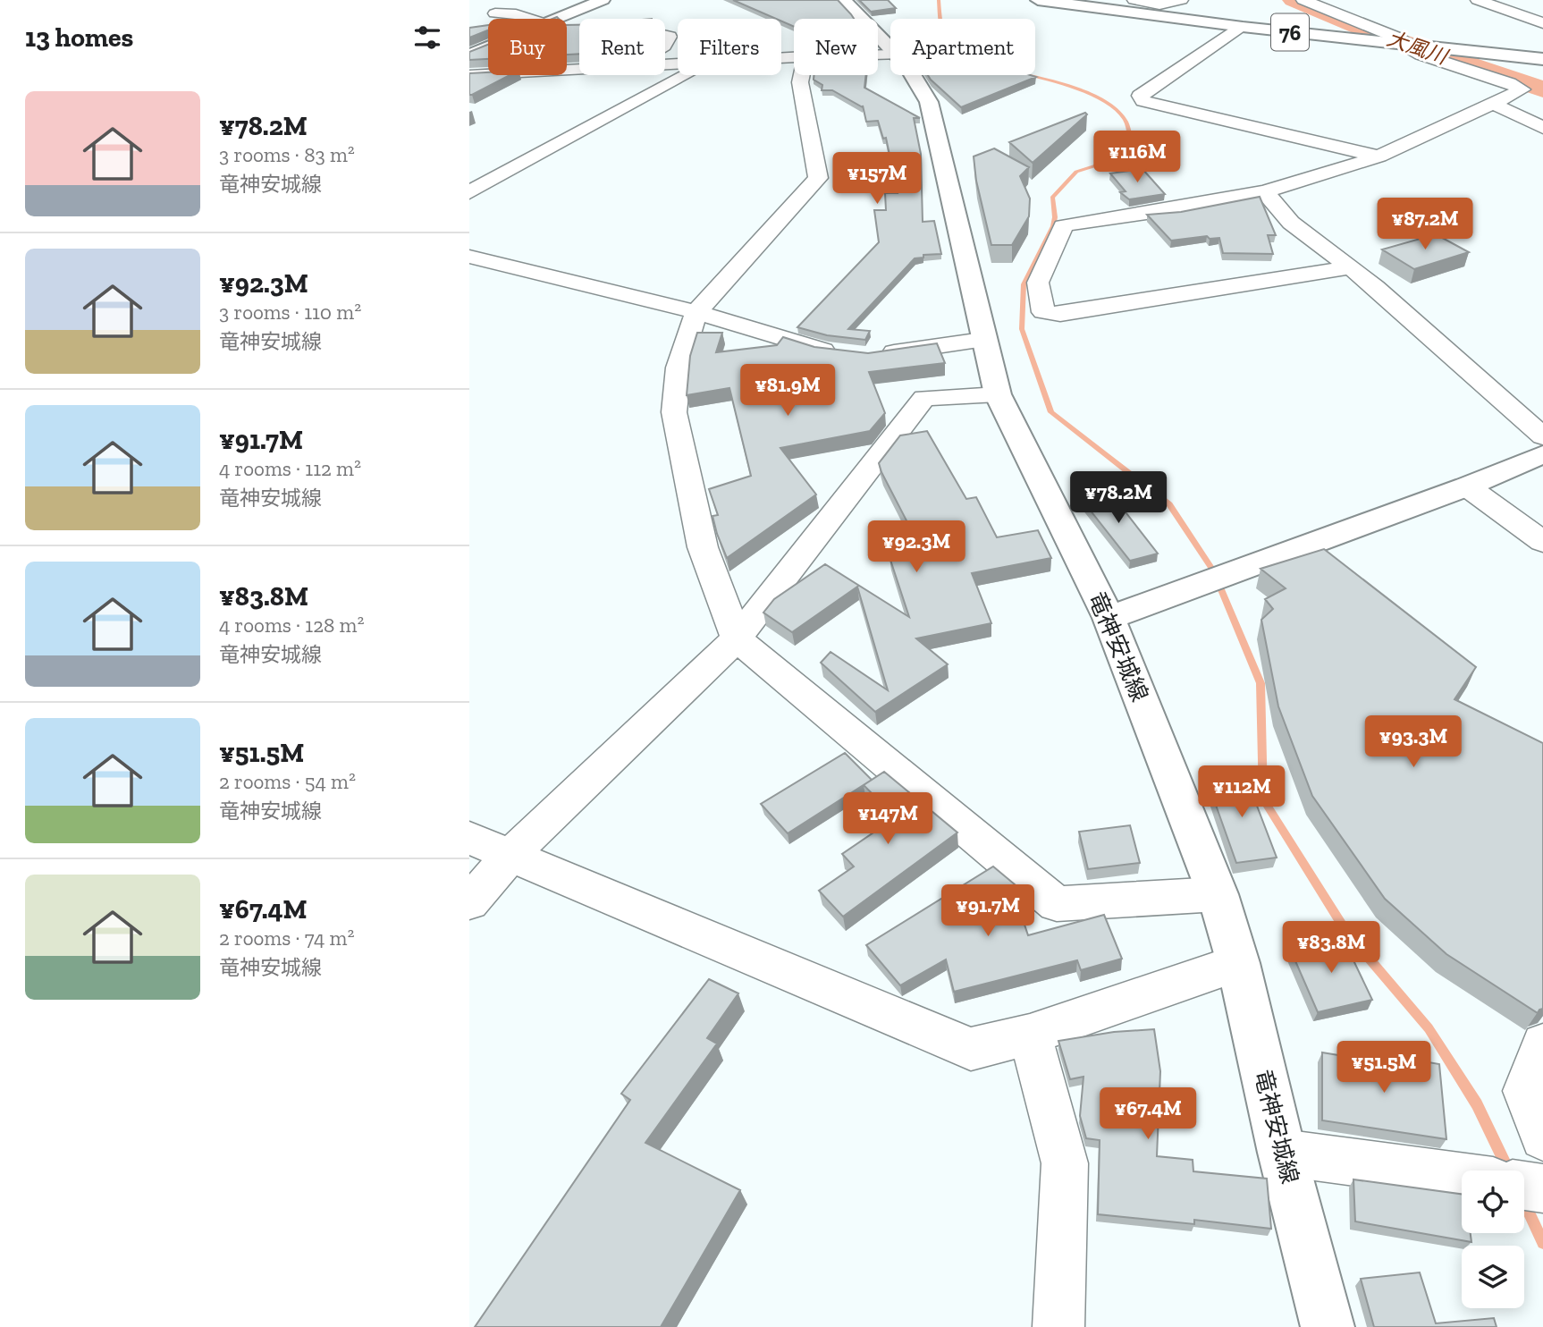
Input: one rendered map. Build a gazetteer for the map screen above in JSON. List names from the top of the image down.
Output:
{
  "streets": {
    "street": ["76", "竜神安城線"]
  },
  "water": ["大風川"],
  "page": {
    "heading": "13 homes",
    "chip": [
      "Buy",
      "Rent",
      "Filters",
      "New",
      "Apartment"
    ],
    "list": [
      {
        "name": "¥78.2M",
        "note": "3 rooms · 83 m² · 竜神安城線"
      },
      {
        "name": "¥92.3M",
        "note": "3 rooms · 110 m² · 竜神安城線"
      },
      {
        "name": "¥91.7M",
        "note": "4 rooms · 112 m² · 竜神安城線"
      },
      {
        "name": "¥83.8M",
        "note": "4 rooms · 128 m² · 竜神安城線"
      },
      {
        "name": "¥51.5M",
        "note": "2 rooms · 54 m² · 竜神安城線"
      },
      {
        "name": "¥67.4M",
        "note": "2 rooms · 74 m² · 竜神安城線"
      }
    ],
    "price": [
      "¥116M",
      "¥157M",
      "¥87.2M",
      "¥81.9M",
      "¥78.2M",
      "¥92.3M",
      "¥93.3M",
      "¥112M",
      "¥147M",
      "¥91.7M",
      "¥83.8M",
      "¥51.5M",
      "¥67.4M"
    ]
  }
}
